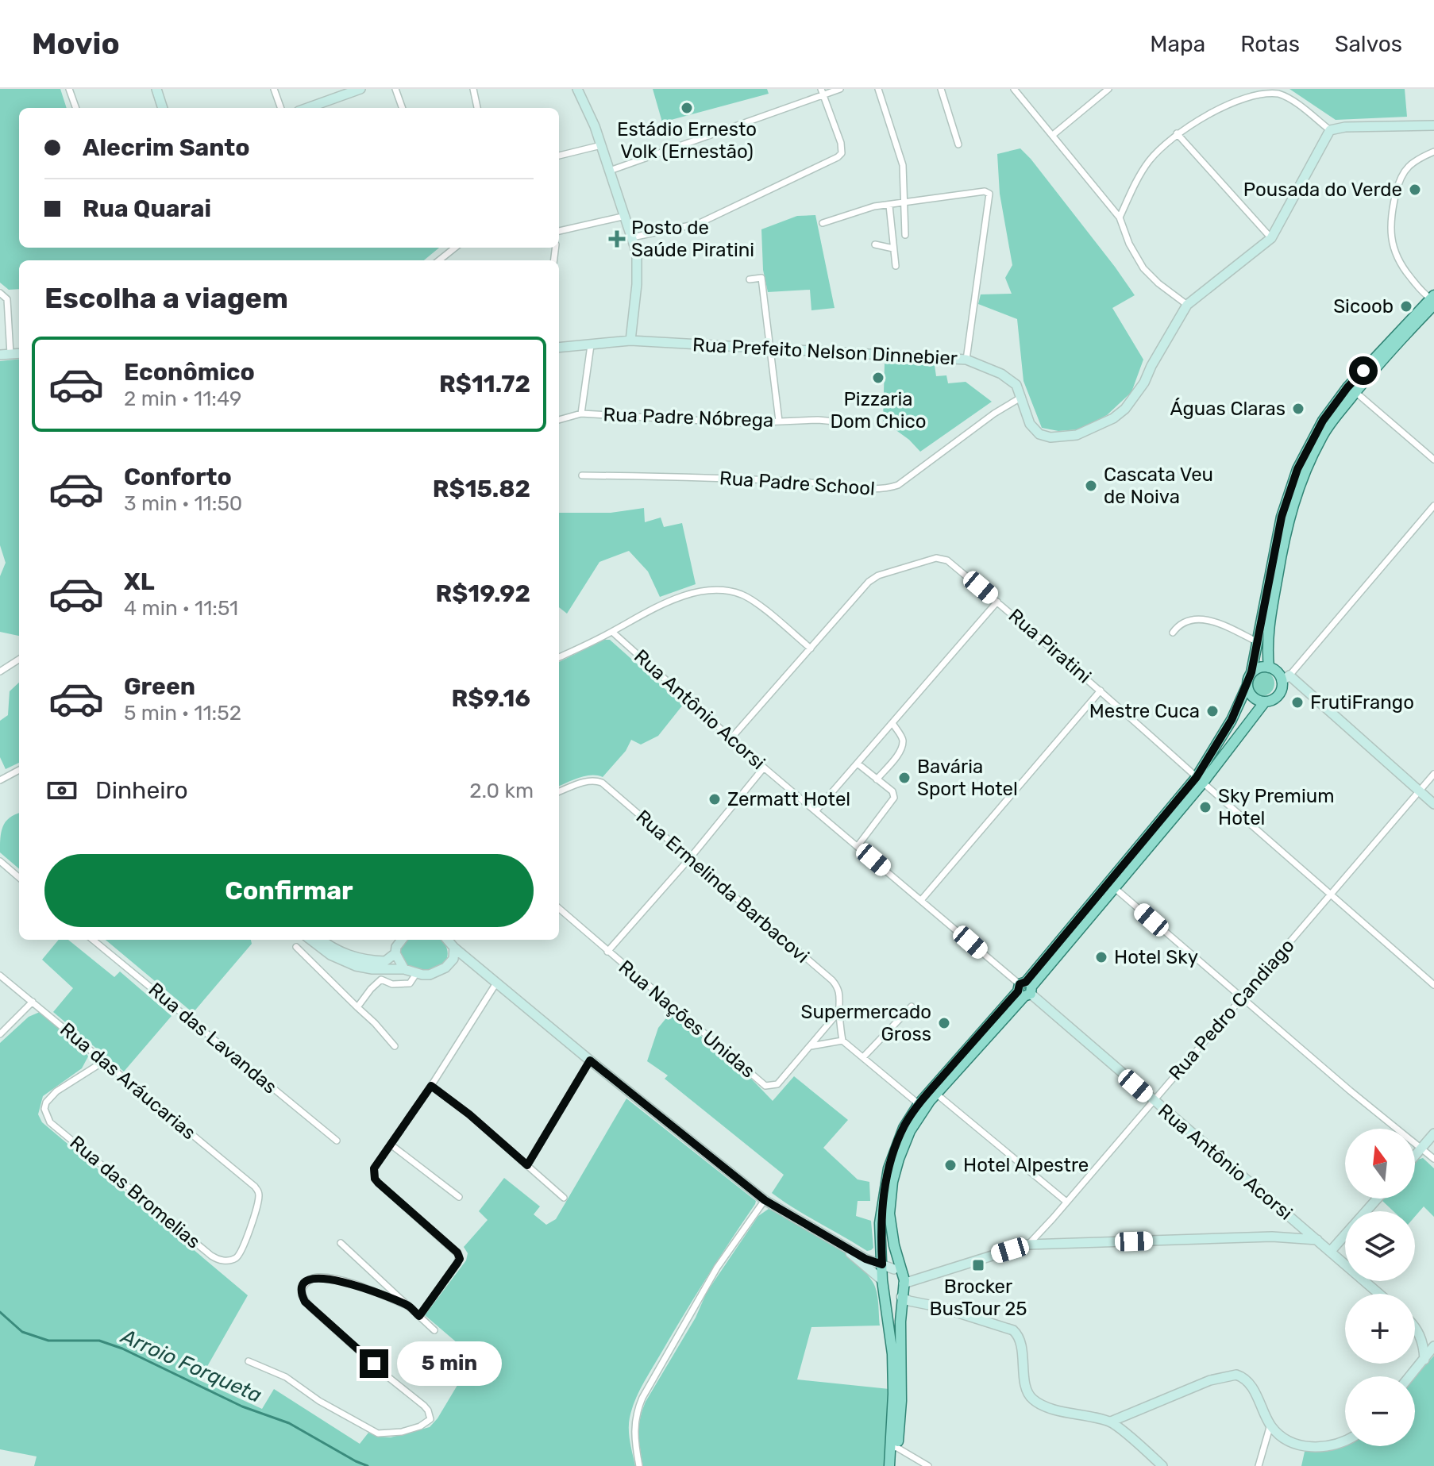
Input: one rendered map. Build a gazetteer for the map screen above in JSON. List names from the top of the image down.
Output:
{
  "streets": {
    "street": [
      "Rua Prefeito Nelson Dinnebier",
      "Rua Padre Nóbrega",
      "Rua Padre School",
      "Rua Piratini",
      "Rua Antônio Acorsi",
      "Rua Ermelinda Barbacovi",
      "Rua Pedro Candiago",
      "Rua Nações Unidas",
      "Rua das Lavandas",
      "Rua das Aráucarias",
      "Rua das Bromelias"
    ]
  },
  "crossings": [
    ["Rua Prefeito Nelson Dinnebier", "Rua Padre School"],
    ["Rua Piratini", "Rua Antônio Acorsi"],
    ["Rua Piratini", "Rua Pedro Candiago"],
    ["Rua Antônio Acorsi", "Rua Pedro Candiago"],
    ["Rua Ermelinda Barbacovi", "Rua Nações Unidas"],
    ["Rua das Aráucarias", "Rua das Bromelias"]
  ],
  "water": ["Arroio Forqueta"],
  "places": {
    "other": [
      "Estádio Ernesto Volk (Ernestão)",
      "Pousada do Verde",
      "Sicoob",
      "Pizzaria Dom Chico",
      "Águas Claras",
      "Cascata Veu de Noiva",
      "FrutiFrango",
      "Mestre Cuca",
      "Bavária Sport Hotel",
      "Zermatt Hotel",
      "Sky Premium Hotel",
      "Hotel Sky",
      "Supermercado Gross",
      "Hotel Alpestre"
    ],
    "health": ["Posto de Saúde Piratini"],
    "transit": ["Brocker BusTour 25"]
  },
  "north": "top",
  "page": {
    "header": "Movio",
    "nav": ["Mapa", "Rotas", "Salvos"],
    "banner": ["Alecrim Santo", "Rua Quarai"],
    "heading": "Escolha a viagem",
    "list": [
      {
        "name": "Econômico",
        "note": "2 min · 11:49",
        "value": "R$11.72"
      },
      {
        "name": "Conforto",
        "note": "3 min · 11:50",
        "value": "R$15.82"
      },
      {
        "name": "XL",
        "note": "4 min · 11:51",
        "value": "R$19.92"
      },
      {
        "name": "Green",
        "note": "5 min · 11:52",
        "value": "R$9.16"
      }
    ],
    "pay": ["Dinheiro", "2.0 km"],
    "buttons": "Confirmar",
    "map_buttons": ["+", "−"],
    "bubble": "5 min"
  }
}
